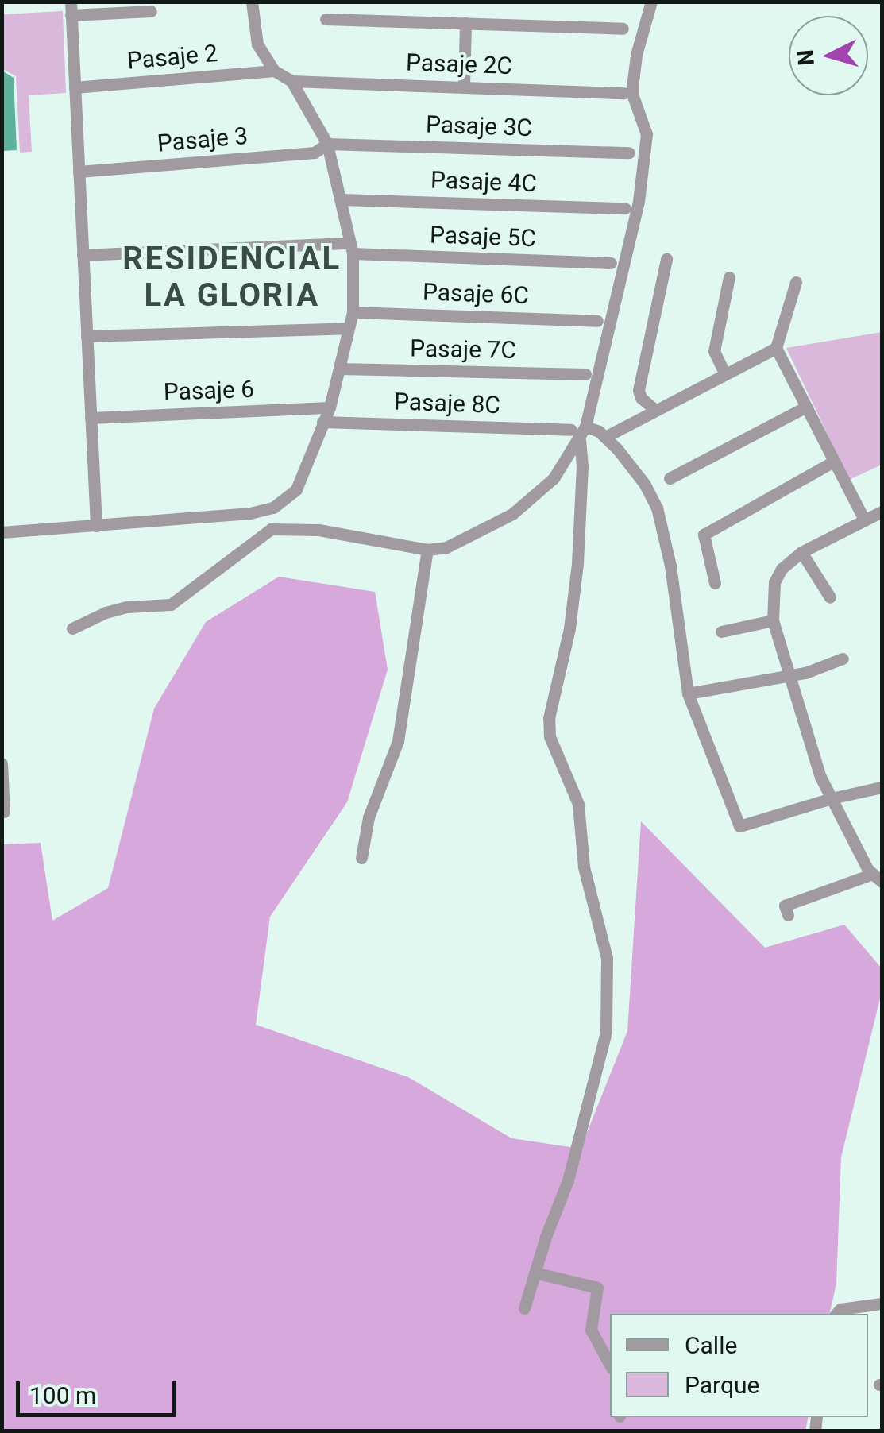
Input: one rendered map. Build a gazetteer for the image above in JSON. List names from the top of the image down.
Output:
{
  "streets": {
    "street": [
      "Pasaje 2",
      "Pasaje 2C",
      "Pasaje 3C",
      "Pasaje 3",
      "Pasaje 4C",
      "Pasaje 5C",
      "Pasaje 6C",
      "Pasaje 7C",
      "Pasaje 6",
      "Pasaje 8C"
    ]
  },
  "crossings": [
    ["Pasaje 3C", "Pasaje 3"]
  ],
  "districts": ["RESIDENCIAL LA GLORIA"],
  "legend": ["Calle", "Parque"],
  "scale_bar": "100 m",
  "north": "left"
}
